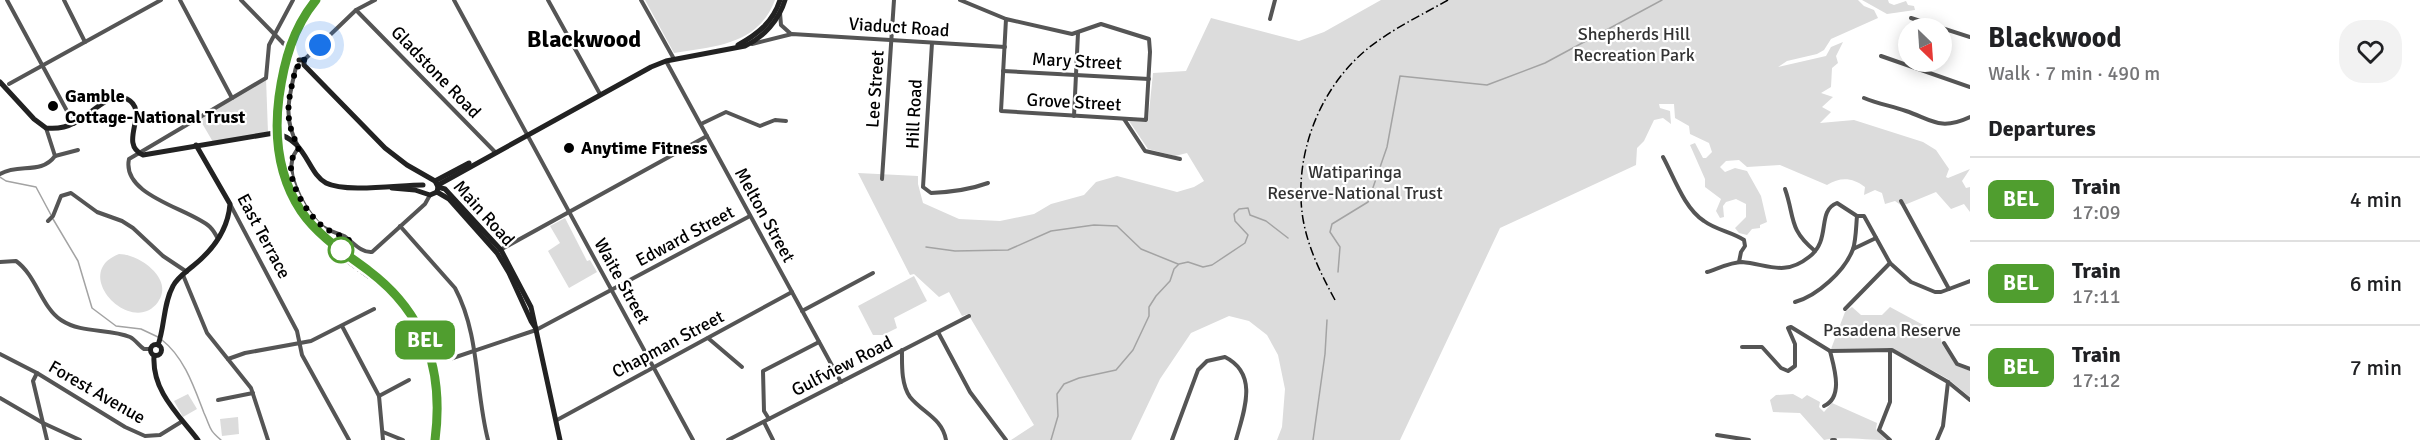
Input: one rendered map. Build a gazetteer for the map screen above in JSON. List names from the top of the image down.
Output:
{
  "streets": {
    "main road": ["Main Road", "East Terrace"],
    "street": [
      "Viaduct Road",
      "Mary Street",
      "Gladstone Road",
      "Lee Street",
      "Grove Street",
      "Hill Road",
      "Melton Street",
      "Edward Street",
      "Waite Street",
      "Chapman Street",
      "Gulfview Road",
      "Forest Avenue"
    ]
  },
  "crossings": [
    ["Viaduct Road", "Lee Street"],
    ["Viaduct Road", "Hill Road"],
    ["Mary Street", "Grove Street"],
    ["Main Road", "East Terrace"],
    ["Main Road", "Edward Street"],
    ["Main Road", "Chapman Street"],
    ["Melton Street", "Edward Street"],
    ["Melton Street", "Chapman Street"],
    ["Melton Street", "Gulfview Road"],
    ["Edward Street", "Waite Street"],
    ["Waite Street", "Chapman Street"]
  ],
  "districts": ["Blackwood"],
  "parks": ["Shepherds Hill Recreation Park", "Watiparinga Reserve-National Trust", "Pasadena Reserve"],
  "places": ["Gamble Cottage-National Trust", "Anytime Fitness"],
  "north": "bottom right",
  "page": {
    "on_map": "BEL",
    "heading": [
      ["Blackwood", "Walk · 7 min · 490 m"],
      "Departures"
    ],
    "list": [
      {
        "mark": "BEL",
        "name": "Train",
        "note": "17:09",
        "value": "4 min"
      },
      {
        "mark": "BEL",
        "name": "Train",
        "note": "17:11",
        "value": "6 min"
      },
      {
        "mark": "BEL",
        "name": "Train",
        "note": "17:12",
        "value": "7 min"
      }
    ]
  }
}
